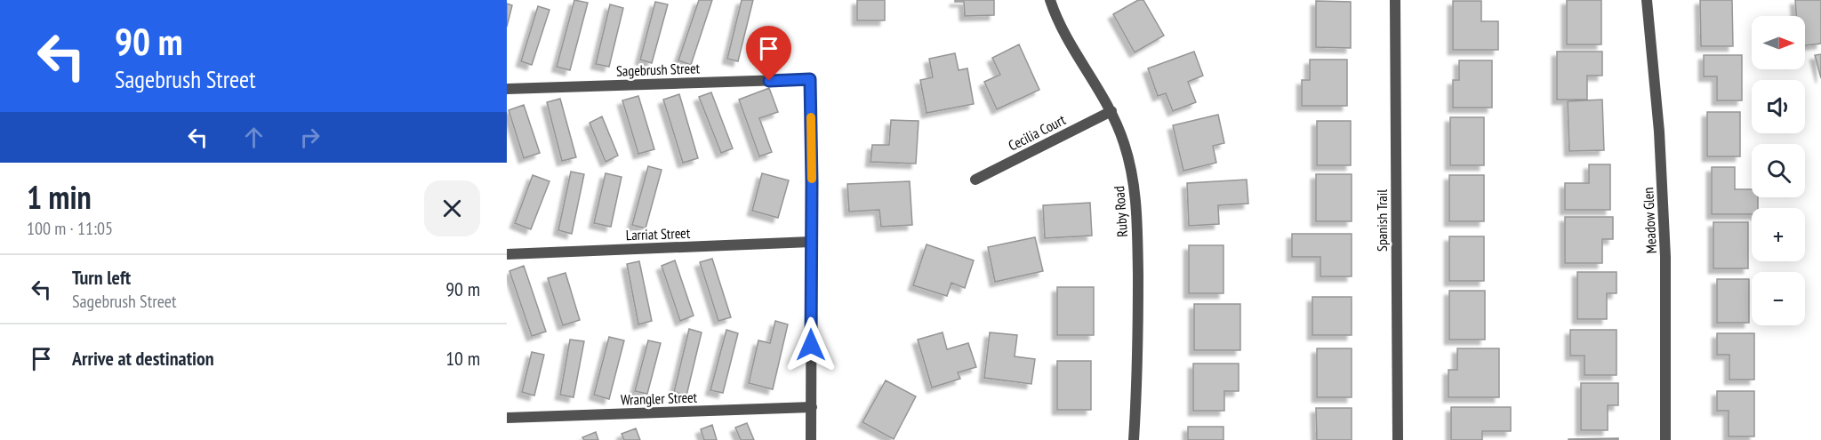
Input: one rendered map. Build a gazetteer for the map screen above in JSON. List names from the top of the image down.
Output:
{
  "streets": {
    "street": [
      "Sagebrush Street",
      "Cecilia Court",
      "Ruby Road",
      "Spanish Trail",
      "Meadow Glen",
      "Larriat Street",
      "Wrangler Street"
    ]
  },
  "crossings": [
    ["Sagebrush Street", "Larriat Street"],
    ["Cecilia Court", "Ruby Road"]
  ],
  "north": "right",
  "page": {
    "turn": ["90 m", "Sagebrush Street"],
    "map_buttons": ["+", "−"],
    "heading": ["1 min", "100 m · 11:05"],
    "list": [
      {
        "name": "Turn left",
        "note": "Sagebrush Street",
        "value": "90 m"
      },
      {
        "name": "Arrive at destination",
        "value": "10 m"
      }
    ]
  }
}
